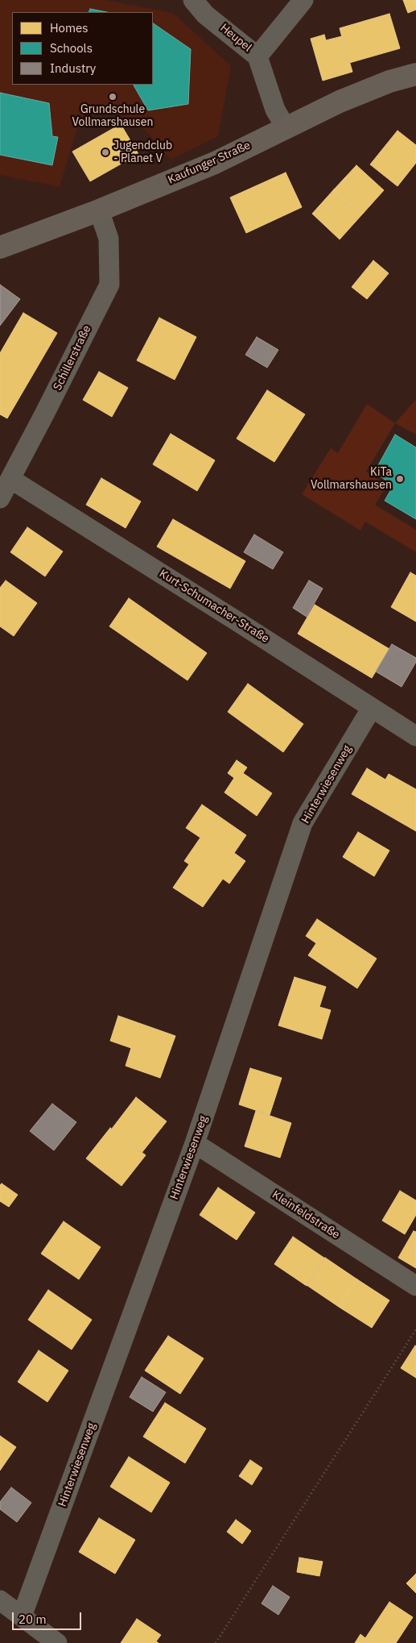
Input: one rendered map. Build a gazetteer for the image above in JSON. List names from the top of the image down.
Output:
{
  "streets": {
    "main road": ["Kaufunger Straße"],
    "street": [
      "Heupel",
      "Schillerstraße",
      "Kurt-Schumacher-Straße",
      "Hinterwiesenweg",
      "Kleinfeldstraße"
    ]
  },
  "crossings": [
    ["Heupel", "Kaufunger Straße"],
    ["Kaufunger Straße", "Schillerstraße"],
    ["Schillerstraße", "Kurt-Schumacher-Straße"],
    ["Kurt-Schumacher-Straße", "Hinterwiesenweg"],
    ["Hinterwiesenweg", "Kleinfeldstraße"]
  ],
  "places": ["Grundschule Vollmarshausen", "Jugendclub - Planet V", "KiTa Vollmarshausen"],
  "legend": ["Homes", "Schools", "Industry"],
  "scale_bar": "20 m"
}
